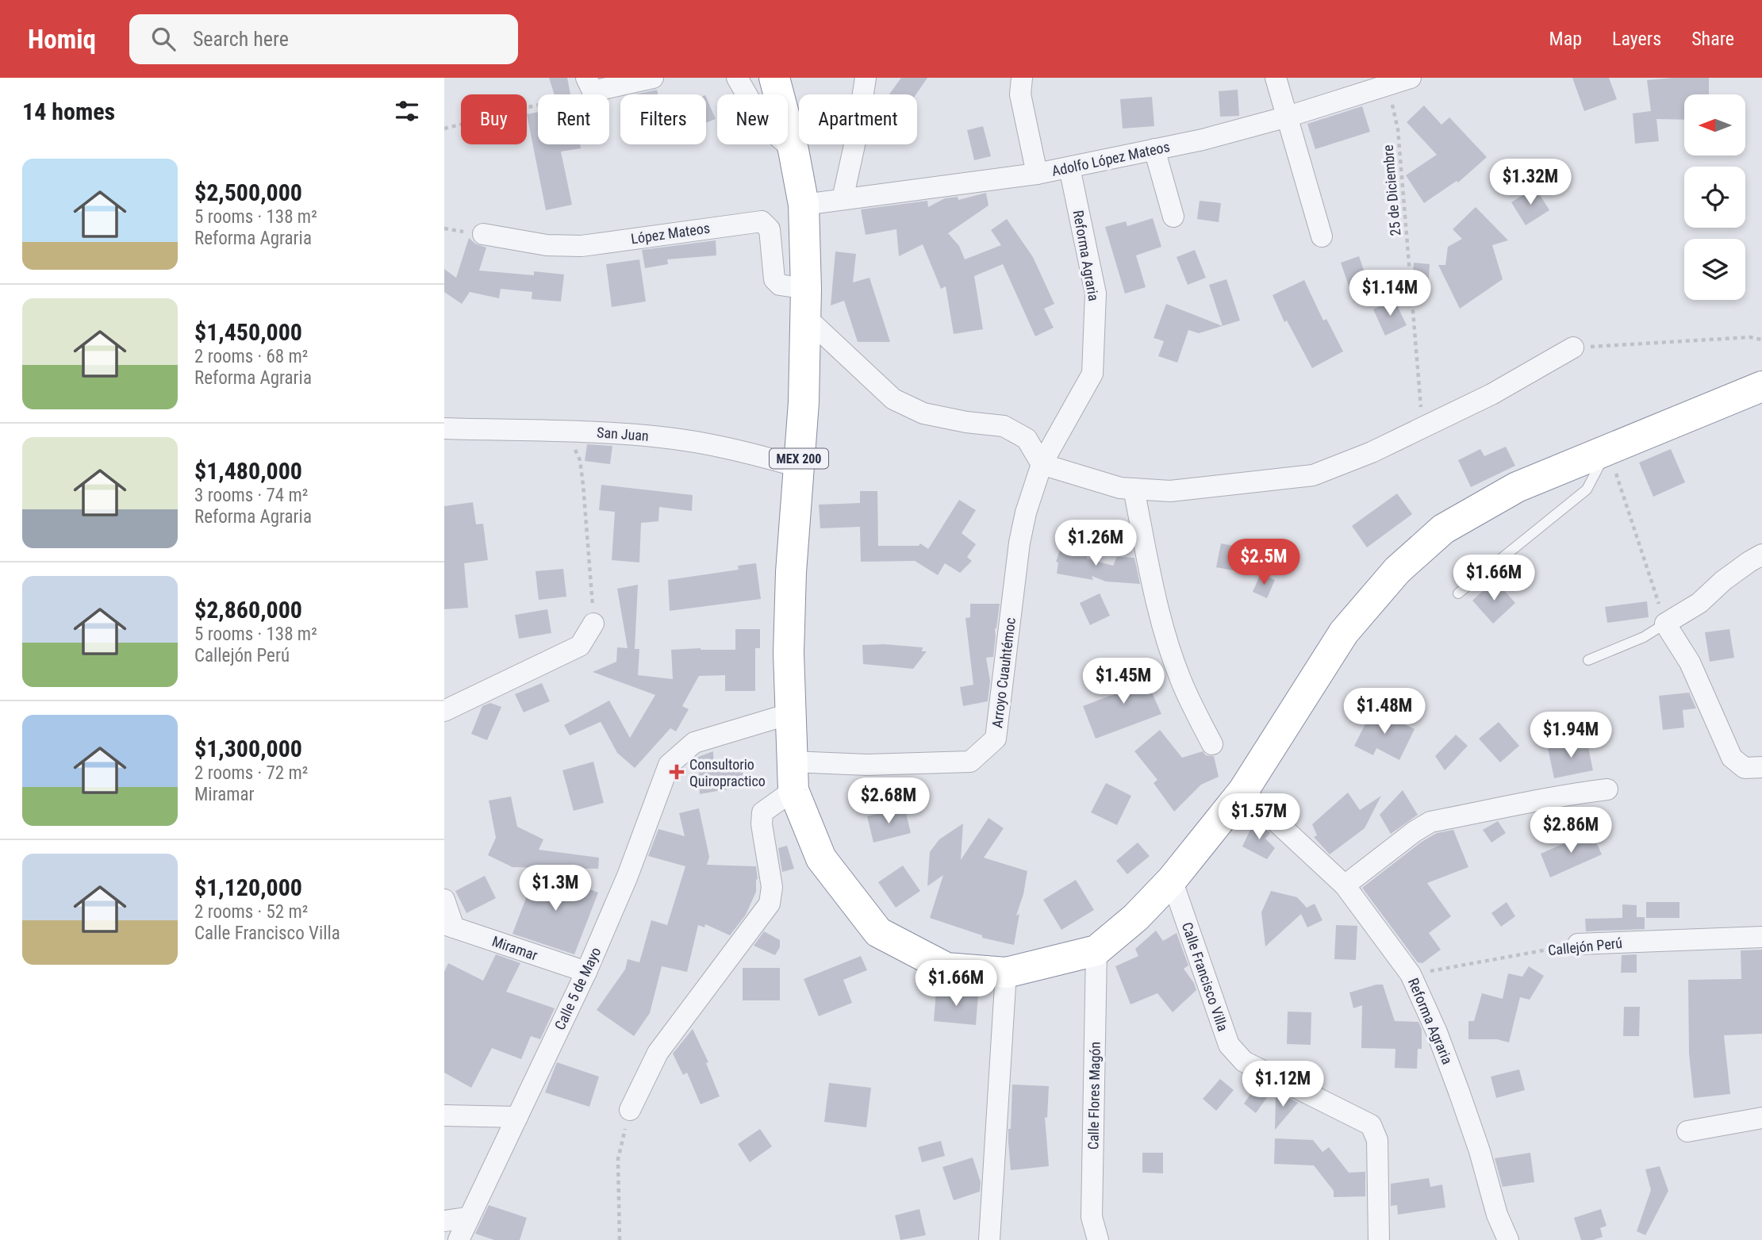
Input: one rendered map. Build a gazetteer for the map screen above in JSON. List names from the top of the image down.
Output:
{
  "streets": {
    "highway": ["MEX 200"],
    "street": [
      "Adolfo López Mateos",
      "López Mateos",
      "Reforma Agraria",
      "San Juan",
      "Arroyo Cuauhtémoc",
      "Callejón Perú",
      "Miramar",
      "Calle Francisco Villa",
      "Calle 5 de Mayo",
      "Calle Flores Magón"
    ],
    "path": ["25 de Diciembre"]
  },
  "crossings": [
    ["Adolfo López Mateos", "25 de Diciembre"],
    ["Adolfo López Mateos", "Reforma Agraria"],
    ["Adolfo López Mateos", "MEX 200"],
    ["López Mateos", "MEX 200"],
    ["Reforma Agraria", "MEX 200"],
    ["Reforma Agraria", "Arroyo Cuauhtémoc"],
    ["Reforma Agraria", "Callejón Perú"],
    ["San Juan", "MEX 200"],
    ["MEX 200", "Arroyo Cuauhtémoc"],
    ["MEX 200", "Calle Francisco Villa"],
    ["MEX 200", "Calle 5 de Mayo"],
    ["MEX 200", "Calle Flores Magón"],
    ["Miramar", "Calle 5 de Mayo"]
  ],
  "places": {
    "health": ["Consultorio Quiropractico"]
  },
  "north": "left",
  "page": {
    "header": "Homiq",
    "search": "Search here",
    "nav": ["Map", "Layers", "Share"],
    "heading": "14 homes",
    "chip": [
      "Buy",
      "Rent",
      "Filters",
      "New",
      "Apartment"
    ],
    "list": [
      {
        "name": "$2,500,000",
        "note": "5 rooms · 138 m² · Reforma Agraria"
      },
      {
        "name": "$1,450,000",
        "note": "2 rooms · 68 m² · Reforma Agraria"
      },
      {
        "name": "$1,480,000",
        "note": "3 rooms · 74 m² · Reforma Agraria"
      },
      {
        "name": "$2,860,000",
        "note": "5 rooms · 138 m² · Callejón Perú"
      },
      {
        "name": "$1,300,000",
        "note": "2 rooms · 72 m² · Miramar"
      },
      {
        "name": "$1,120,000",
        "note": "2 rooms · 52 m² · Calle Francisco Villa"
      }
    ],
    "price": [
      "$1.32M",
      "$1.14M",
      "$1.26M",
      "$2.5M",
      "$1.66M",
      "$1.45M",
      "$1.48M",
      "$1.94M",
      "$2.68M",
      "$1.57M",
      "$2.86M",
      "$1.3M",
      "$1.66M",
      "$1.12M"
    ]
  }
}
